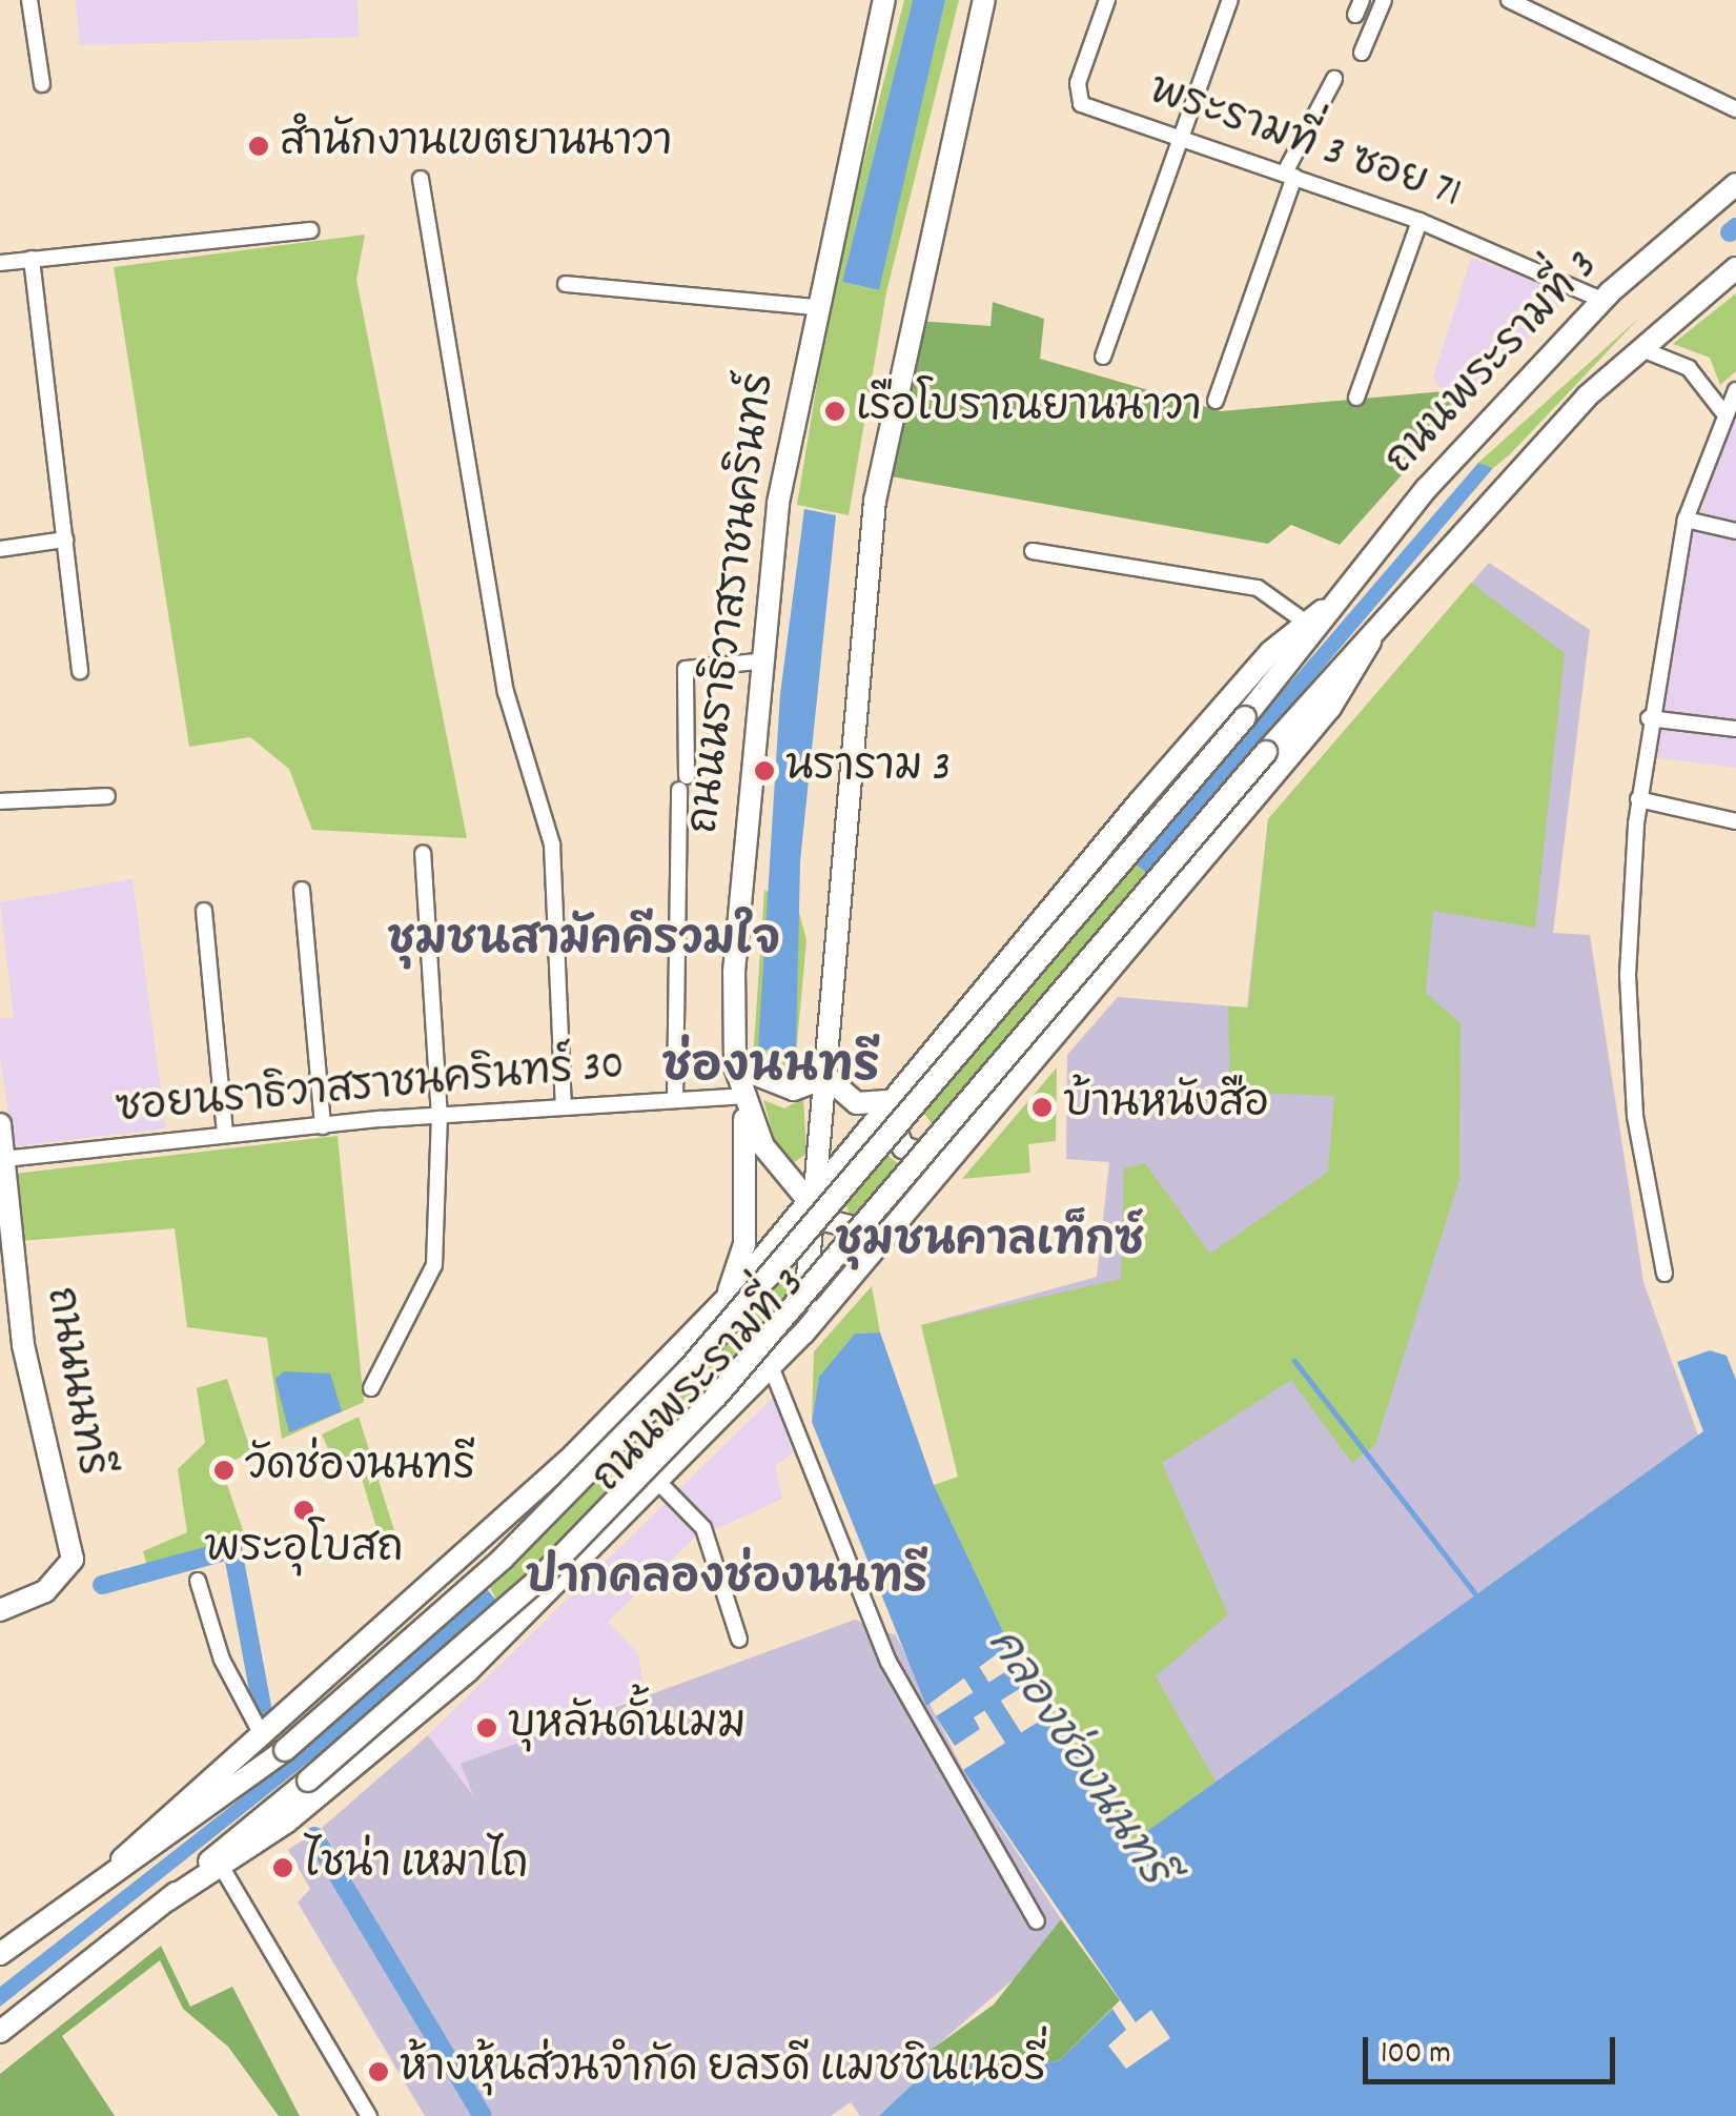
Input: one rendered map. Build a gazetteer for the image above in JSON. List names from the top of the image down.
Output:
{
  "streets": {
    "main road": ["ถนนพระรามที่ 3", "ถนนนราธิวาสราชนครินทร์", "ถนนนนทรี"],
    "street": ["พระรามที่ 3 ซอย 71", "ซอยนราธิวาสราชนครินทร์ 30"]
  },
  "crossings": [
    ["พระรามที่ 3 ซอย 71", "ถนนพระรามที่ 3"],
    ["ถนนพระรามที่ 3", "ถนนนราธิวาสราชนครินทร์"],
    ["ถนนนราธิวาสราชนครินทร์", "ซอยนราธิวาสราชนครินทร์ 30"],
    ["ซอยนราธิวาสราชนครินทร์ 30", "ถนนนนทรี"]
  ],
  "districts": [
    "ชุมชนสามัคคีรวมใจ",
    "ช่องนนทรี",
    "ชุมชนคาลเท็กซ์",
    "ปากคลองช่องนนทรี"
  ],
  "water": ["คลองช่องนนทรี"],
  "places": [
    "สำนักงานเขตยานนาวา",
    "เรือโบราณยานนาวา",
    "นราราม 3",
    "บ้านหนังสือ",
    "วัดช่องนนทรี",
    "พระอุโบสถ",
    "บุหลันดั้นเมฆ",
    "ไชน่า เหมาไถ",
    "ห้างหุ้นส่วนจำกัด ยลรดี แมชชินเนอรี่"
  ],
  "scale_bar": "100 m"
}
